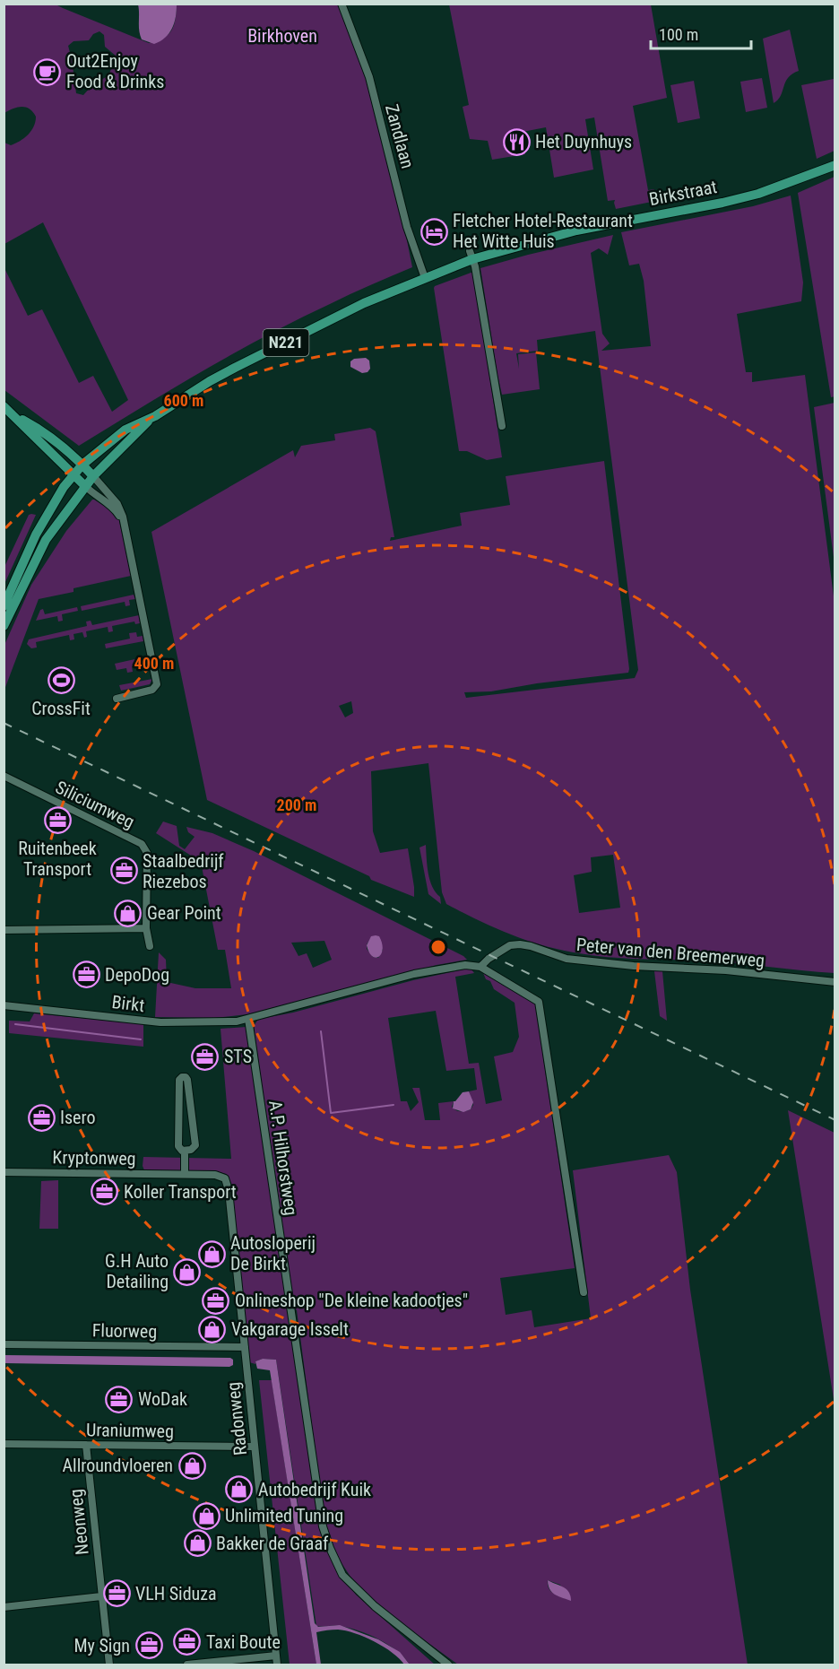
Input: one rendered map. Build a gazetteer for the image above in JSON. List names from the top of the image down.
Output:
{
  "streets": {
    "main road": ["Birkstraat", "N221"],
    "street": [
      "Zandlaan",
      "Siliciumweg",
      "Peter van den Breemerweg",
      "Birkt",
      "Kryptonweg",
      "A.P. Hilhorstweg",
      "Fluorweg",
      "Radonweg",
      "Uraniumweg",
      "Neonweg"
    ]
  },
  "crossings": [
    ["Zandlaan", "Birkstraat"],
    ["Birkstraat", "N221"],
    ["Birkt", "A.P. Hilhorstweg"],
    ["Kryptonweg", "Radonweg"],
    ["Fluorweg", "Radonweg"],
    ["Radonweg", "Uraniumweg"],
    ["Uraniumweg", "Neonweg"]
  ],
  "parks": ["Birkhoven"],
  "places": {
    "cafe": ["Out2Enjoy Food & Drinks"],
    "restaurant": ["Het Duynhuys"],
    "hotel": ["Fletcher Hotel-Restaurant Het Witte Huis"],
    "sports": ["CrossFit"],
    "office": [
      "Ruitenbeek Transport",
      "Staalbedrijf Riezebos",
      "DepoDog",
      "STS",
      "Isero",
      "Koller Transport",
      "Onlineshop \"De kleine kadootjes\"",
      "WoDak",
      "VLH Siduza",
      "Taxi Boute",
      "My Sign"
    ],
    "shop": [
      "Gear Point",
      "Autosloperij De Birkt",
      "G.H Auto Detailing",
      "Vakgarage Isselt",
      "Allroundvloeren",
      "Autobedrijf Kuik",
      "Unlimited Tuning",
      "Bakker de Graaf"
    ]
  },
  "scale_bar": "100 m",
  "rings": ["600 m", "400 m", "200 m"]
}
